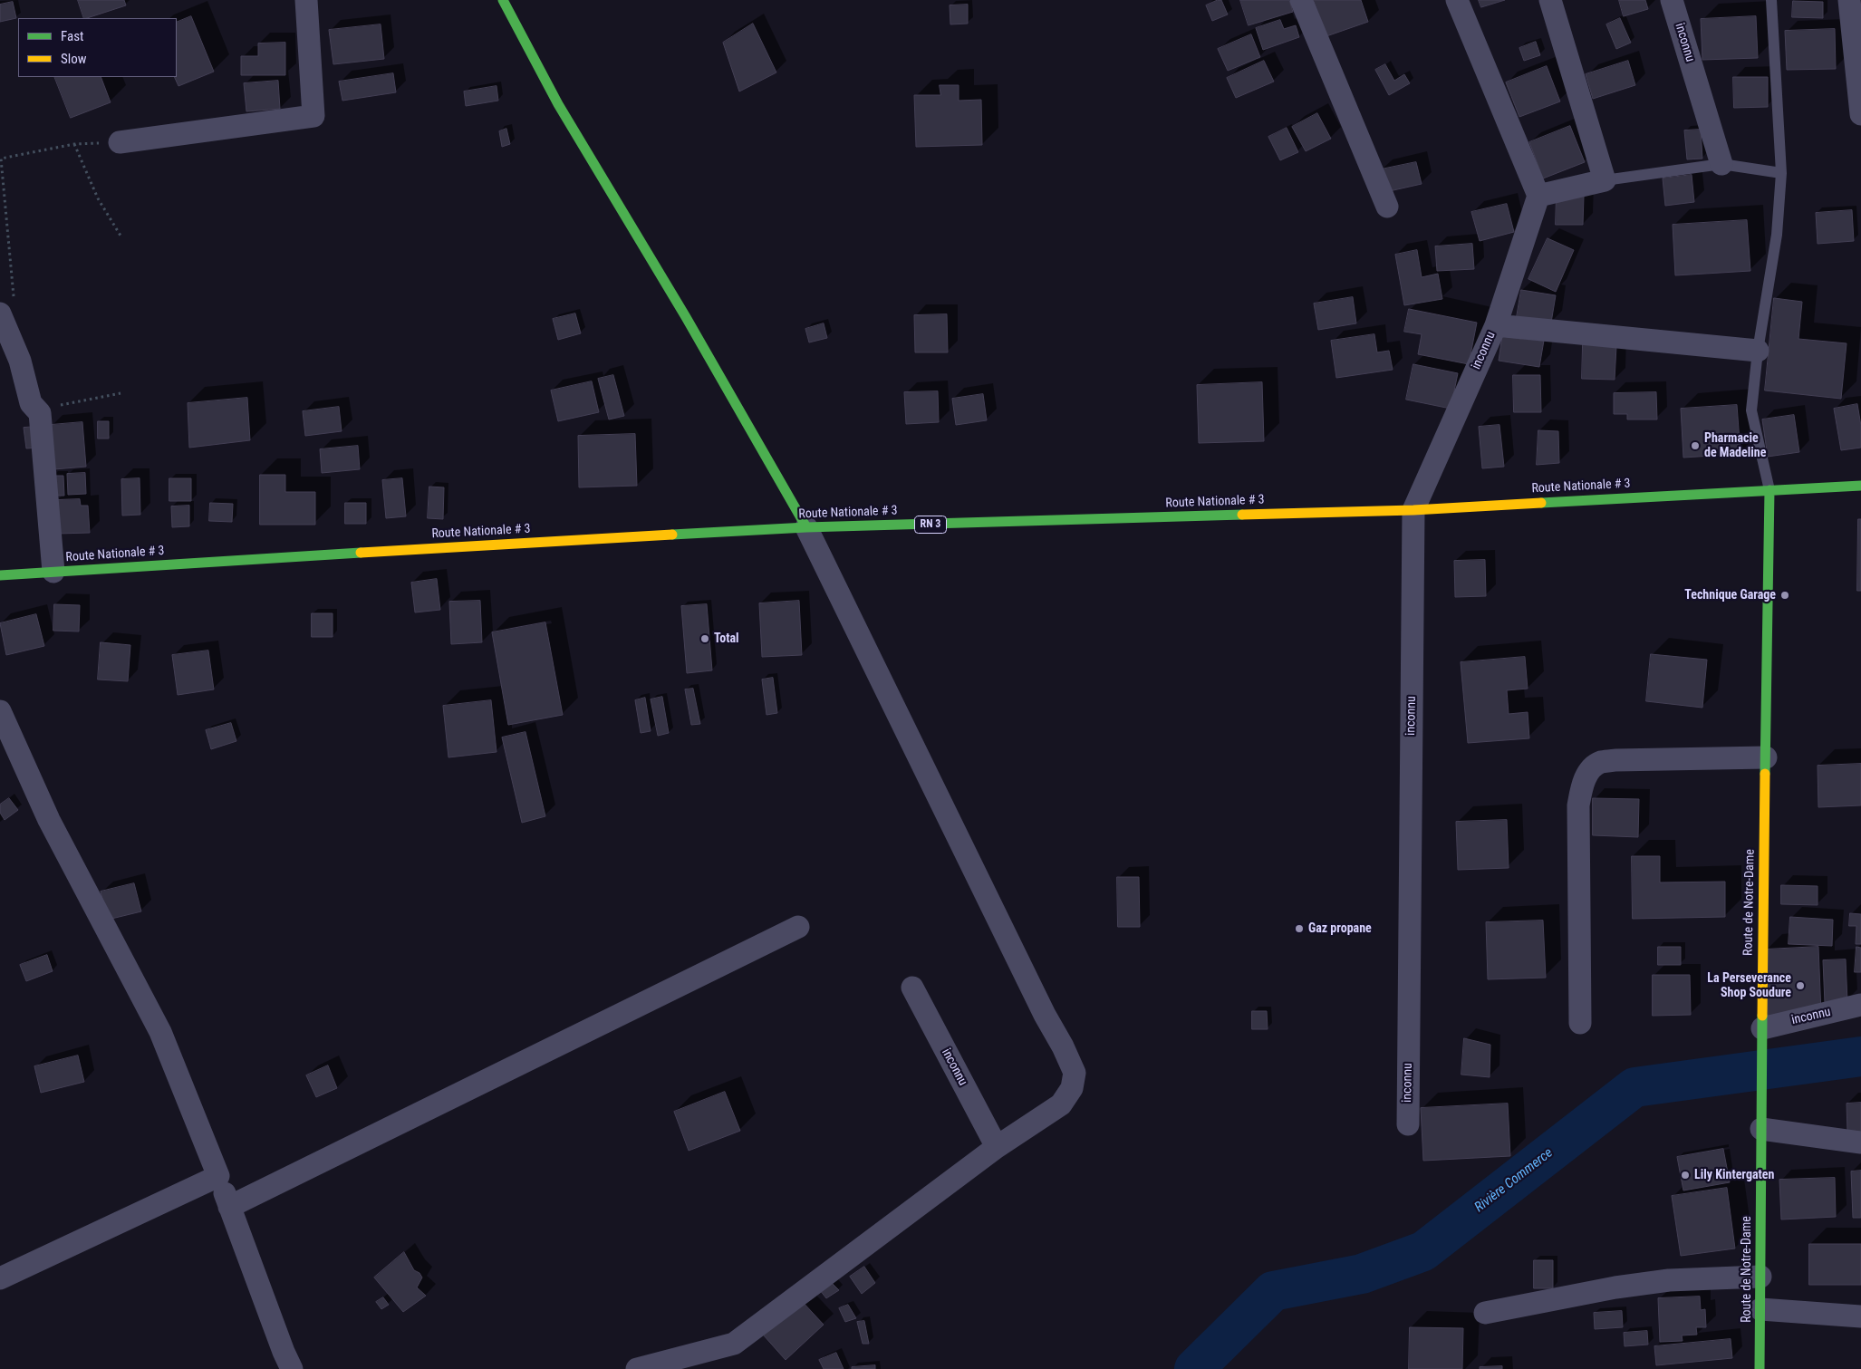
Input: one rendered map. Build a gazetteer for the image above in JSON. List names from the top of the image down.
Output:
{
  "streets": {
    "main road": ["Route Nationale # 3", "RN 3", "Route de Notre-Dame"],
    "street": ["inconnu"]
  },
  "crossings": [
    ["inconnu", "Route Nationale # 3"],
    ["inconnu", "Route de Notre-Dame"],
    ["Route Nationale # 3", "Route de Notre-Dame"]
  ],
  "water": ["Rivière Commerce"],
  "places": [
    "Pharmacie de Madeline",
    "Technique Garage",
    "Total",
    "Gaz propane",
    "La Perseverance Shop Soudure",
    "Lily Kintergaten"
  ],
  "legend": ["Fast", "Slow"]
}
